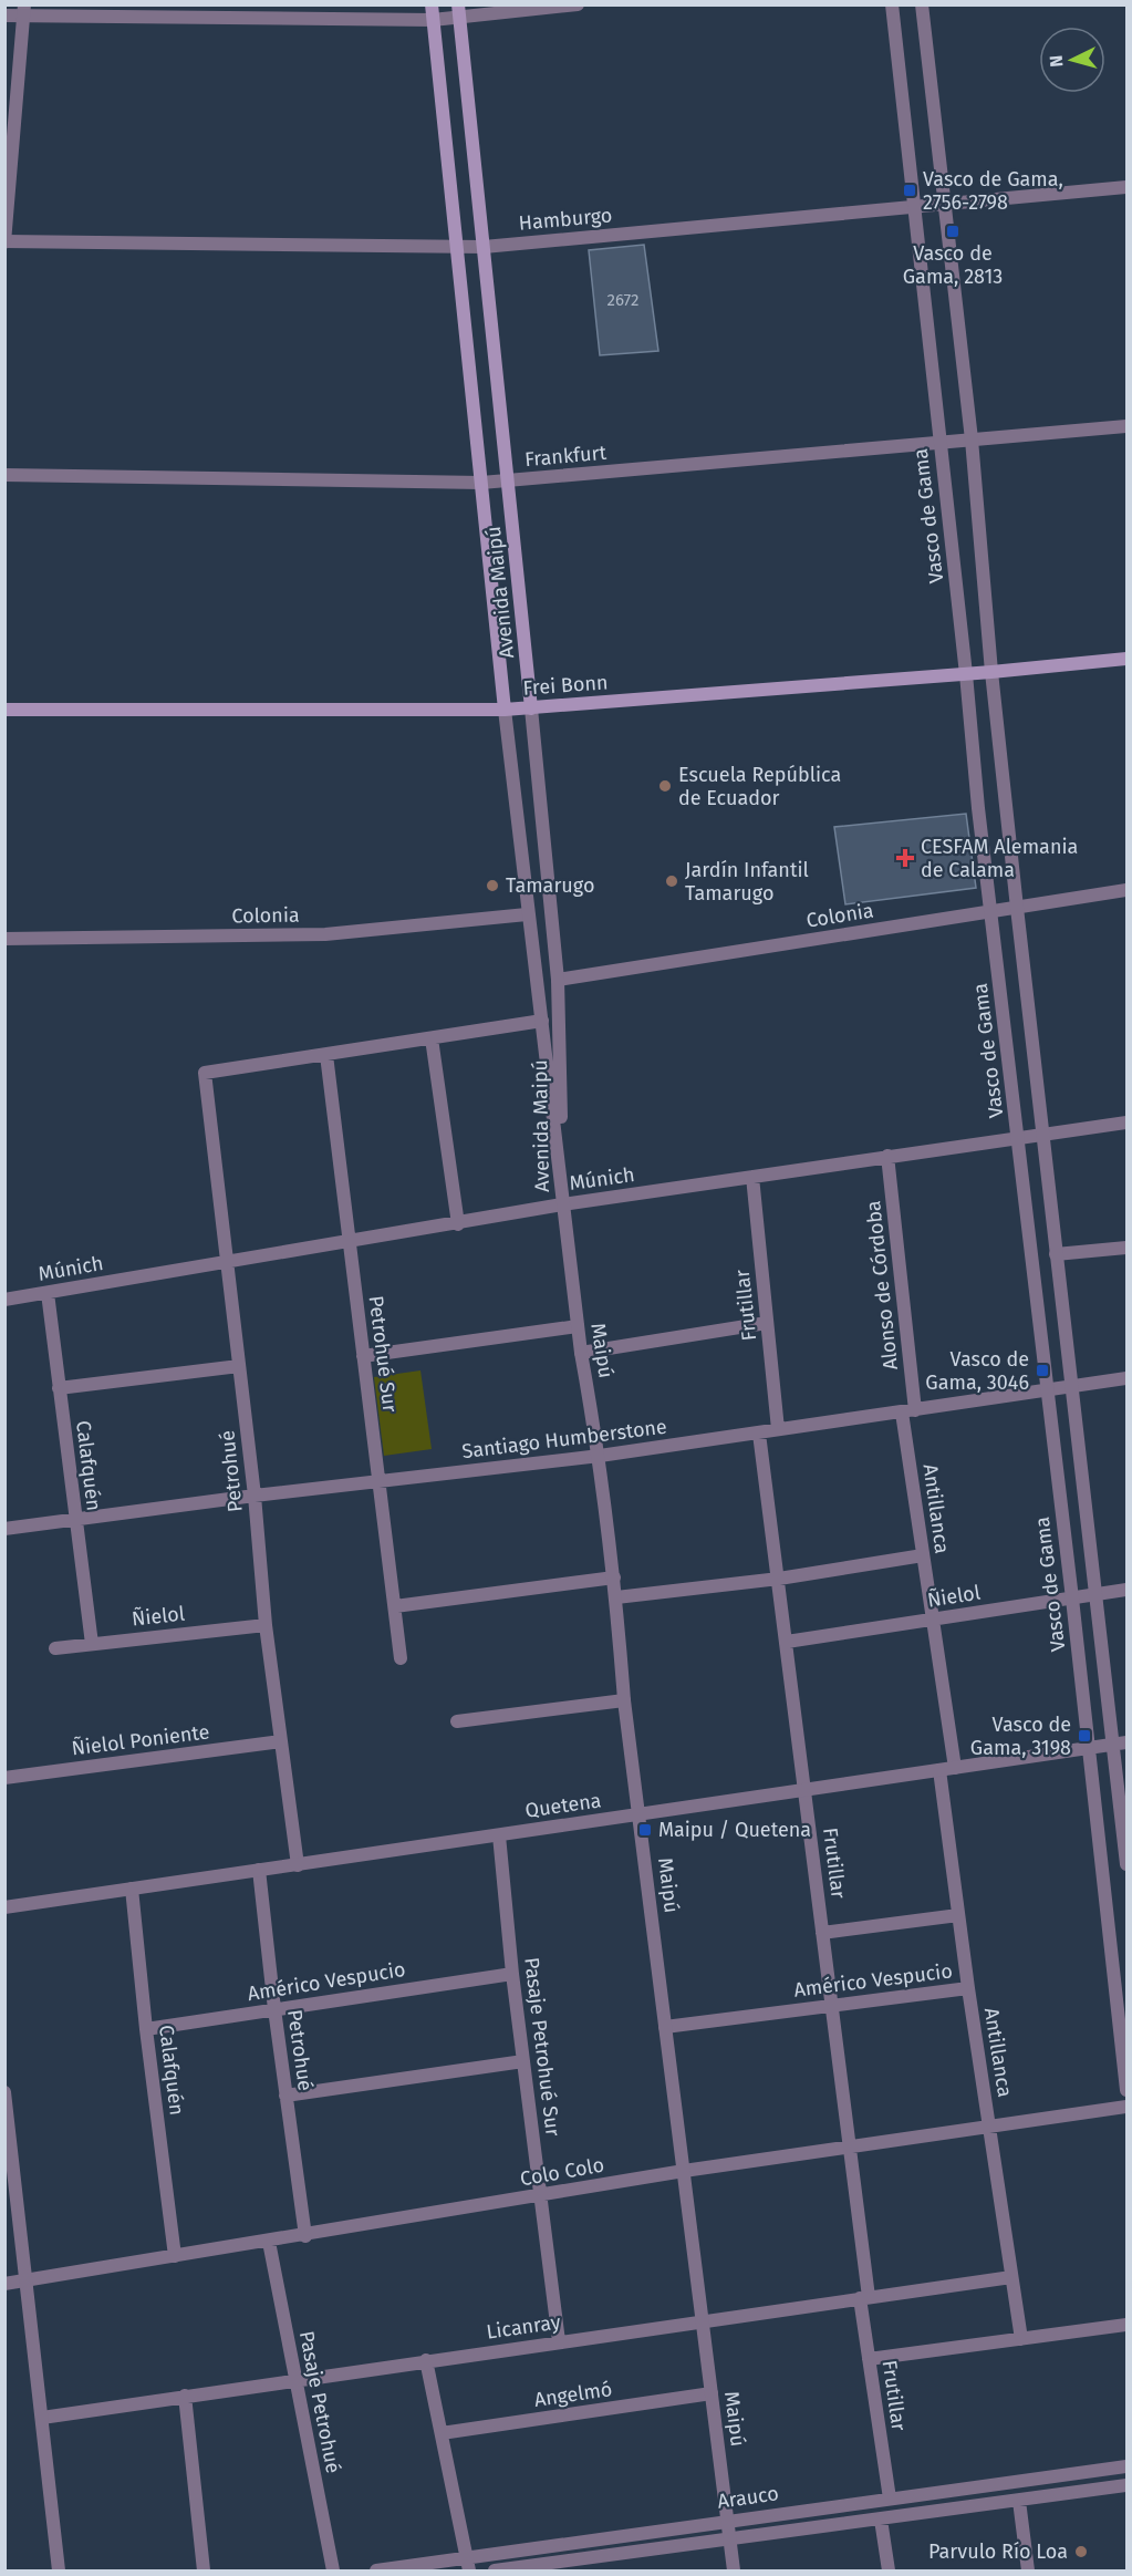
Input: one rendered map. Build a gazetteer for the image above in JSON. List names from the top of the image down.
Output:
{
  "streets": {
    "main road": ["Avenida Maipú", "Frei Bonn"],
    "street": [
      "Hamburgo",
      "Frankfurt",
      "Vasco de Gama",
      "Colonia",
      "Múnich",
      "Alonso de Córdoba",
      "Frutillar",
      "Maipú",
      "Petrohué Sur",
      "Santiago Humberstone",
      "Calafquén",
      "Petrohué",
      "Antillanca",
      "Ñielol",
      "Ñielol Poniente",
      "Quetena",
      "Américo Vespucio",
      "Pasaje Petrohué Sur",
      "Colo Colo",
      "Licanray",
      "Angelmó",
      "Pasaje Petrohué",
      "Arauco"
    ]
  },
  "crossings": [
    ["Hamburgo", "Vasco de Gama"],
    ["Hamburgo", "Avenida Maipú"],
    ["Frankfurt", "Vasco de Gama"],
    ["Frankfurt", "Avenida Maipú"],
    ["Vasco de Gama", "Frei Bonn"],
    ["Vasco de Gama", "Colonia"],
    ["Vasco de Gama", "Múnich"],
    ["Vasco de Gama", "Santiago Humberstone"],
    ["Vasco de Gama", "Ñielol"],
    ["Vasco de Gama", "Quetena"],
    ["Avenida Maipú", "Frei Bonn"],
    ["Avenida Maipú", "Colonia"],
    ["Avenida Maipú", "Múnich"],
    ["Avenida Maipú", "Maipú"],
    ["Múnich", "Alonso de Córdoba"],
    ["Múnich", "Frutillar"],
    ["Múnich", "Maipú"],
    ["Múnich", "Petrohué Sur"],
    ["Múnich", "Calafquén"],
    ["Múnich", "Petrohué"],
    ["Alonso de Córdoba", "Santiago Humberstone"],
    ["Alonso de Córdoba", "Antillanca"],
    ["Frutillar", "Santiago Humberstone"],
    ["Frutillar", "Ñielol"],
    ["Frutillar", "Quetena"],
    ["Frutillar", "Américo Vespucio"],
    ["Frutillar", "Colo Colo"],
    ["Frutillar", "Licanray"],
    ["Frutillar", "Arauco"],
    ["Maipú", "Santiago Humberstone"],
    ["Maipú", "Quetena"],
    ["Maipú", "Américo Vespucio"],
    ["Maipú", "Colo Colo"],
    ["Maipú", "Licanray"],
    ["Maipú", "Angelmó"],
    ["Maipú", "Arauco"],
    ["Petrohué Sur", "Santiago Humberstone"],
    ["Petrohué Sur", "Petrohué"],
    ["Santiago Humberstone", "Calafquén"],
    ["Santiago Humberstone", "Petrohué"],
    ["Santiago Humberstone", "Antillanca"],
    ["Calafquén", "Ñielol"],
    ["Calafquén", "Quetena"],
    ["Calafquén", "Américo Vespucio"],
    ["Calafquén", "Colo Colo"],
    ["Petrohué", "Ñielol"],
    ["Petrohué", "Ñielol Poniente"],
    ["Petrohué", "Quetena"],
    ["Petrohué", "Américo Vespucio"],
    ["Petrohué", "Colo Colo"],
    ["Antillanca", "Ñielol"],
    ["Antillanca", "Quetena"],
    ["Antillanca", "Américo Vespucio"],
    ["Antillanca", "Colo Colo"],
    ["Antillanca", "Licanray"],
    ["Quetena", "Pasaje Petrohué Sur"],
    ["Américo Vespucio", "Pasaje Petrohué Sur"],
    ["Pasaje Petrohué Sur", "Colo Colo"],
    ["Pasaje Petrohué Sur", "Licanray"],
    ["Colo Colo", "Pasaje Petrohué"],
    ["Licanray", "Pasaje Petrohué"]
  ],
  "places": {
    "transit": [
      "Vasco de Gama, 2756-2798",
      "Vasco de Gama, 2813",
      "Vasco de Gama, 3046",
      "Vasco de Gama, 3198",
      "Maipu / Quetena"
    ],
    "other": [
      "Escuela República de Ecuador",
      "Jardín Infantil Tamarugo",
      "Tamarugo",
      "Parvulo Río Loa"
    ],
    "health": ["CESFAM Alemania de Calama"]
  },
  "house_numbers": ["2672"],
  "north": "left"
}
